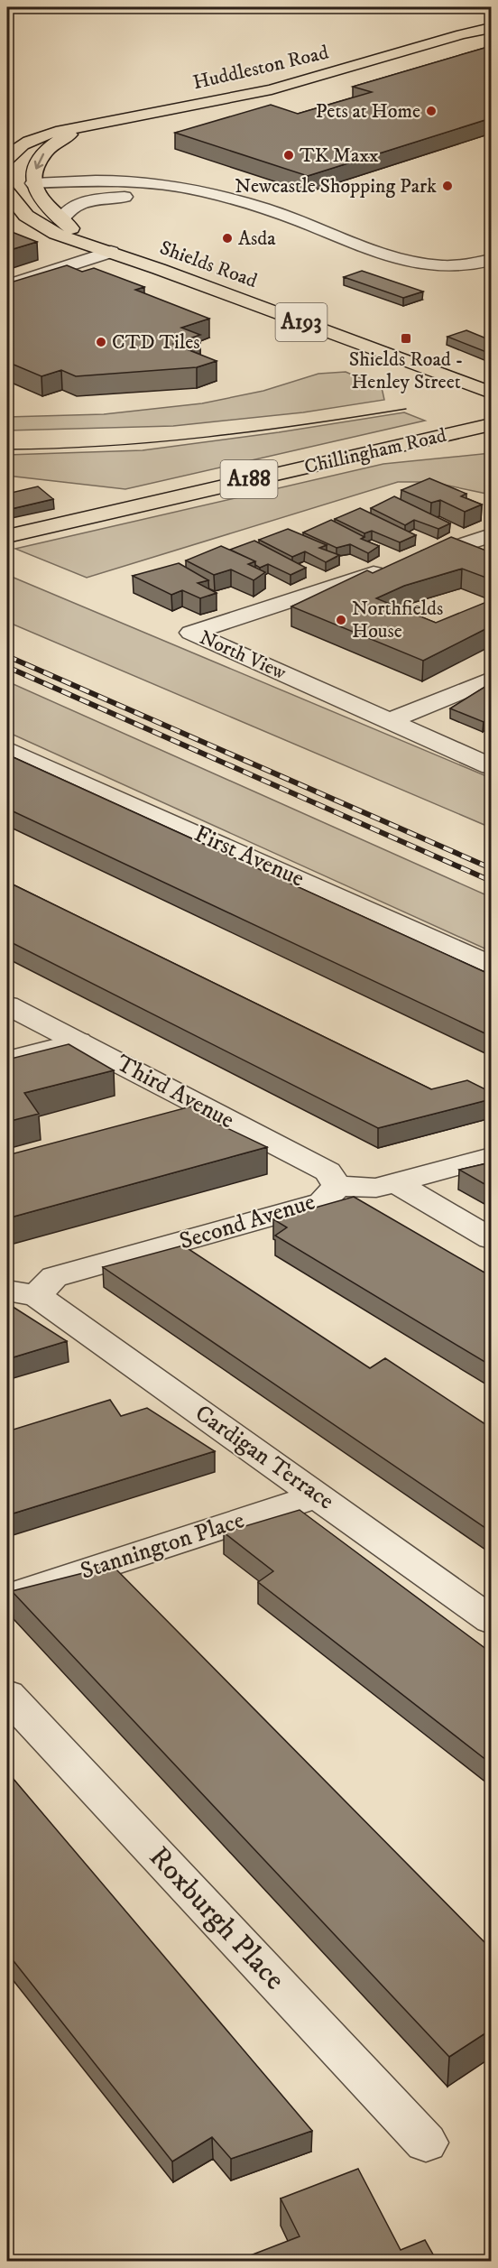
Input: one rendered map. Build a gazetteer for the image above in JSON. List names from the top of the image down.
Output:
{
  "streets": {
    "main road": [
      "Huddleston Road",
      "Shields Road",
      "A193",
      "Chillingham Road",
      "A188"
    ],
    "street": [
      "North View",
      "First Avenue",
      "Third Avenue",
      "Second Avenue",
      "Cardigan Terrace",
      "Stannington Place",
      "Roxburgh Place"
    ]
  },
  "crossings": [
    ["Huddleston Road", "Shields Road"],
    ["Third Avenue", "Second Avenue"],
    ["Second Avenue", "Cardigan Terrace"],
    ["Cardigan Terrace", "Stannington Place"]
  ],
  "places": {
    "other": [
      "Pets at Home",
      "TK Maxx",
      "Newcastle Shopping Park",
      "Asda",
      "CTD Tiles",
      "Northfields House"
    ],
    "transit": ["Shields Road - Henley Street"]
  }
}
